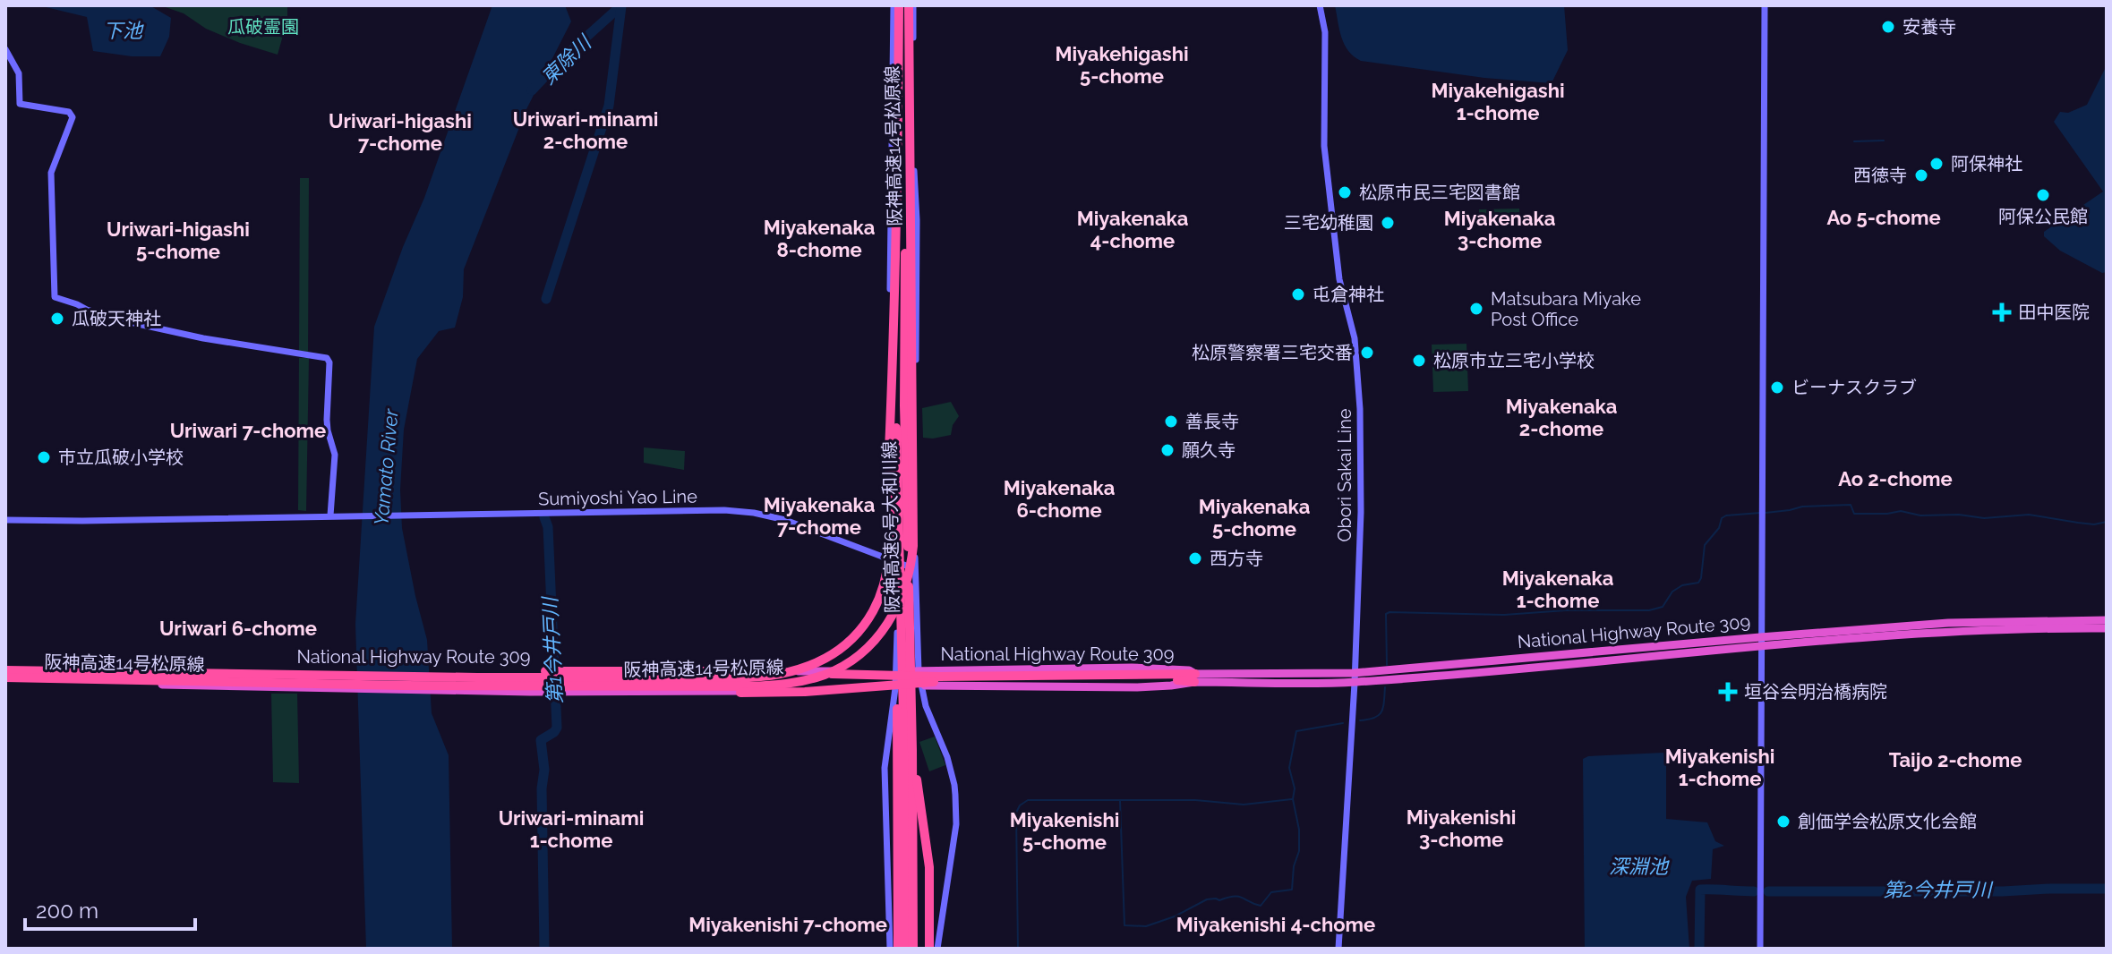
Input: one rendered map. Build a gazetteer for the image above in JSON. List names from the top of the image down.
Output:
{
  "streets": {
    "highway": ["阪神高速14号松原線", "阪神高速6号大和川線", "National Highway Route 309"],
    "main road": ["Obori Sakai Line", "Sumiyoshi Yao Line"]
  },
  "crossings": [
    ["阪神高速14号松原線", "阪神高速6号大和川線"],
    ["阪神高速14号松原線", "National Highway Route 309"],
    ["Obori Sakai Line", "National Highway Route 309"],
    ["Sumiyoshi Yao Line", "阪神高速6号大和川線"]
  ],
  "districts": [
    "Miyakehigashi 5-chome",
    "Miyakehigashi 1-chome",
    "Uriwari-minami 2-chome",
    "Uriwari-higashi 7-chome",
    "Ao 5-chome",
    "Miyakenaka 4-chome",
    "Miyakenaka 3-chome",
    "Miyakenaka 8-chome",
    "Uriwari-higashi 5-chome",
    "Miyakenaka 2-chome",
    "Uriwari 7-chome",
    "Ao 2-chome",
    "Miyakenaka 6-chome",
    "Miyakenaka 7-chome",
    "Miyakenaka 5-chome",
    "Miyakenaka 1-chome",
    "Uriwari 6-chome",
    "Miyakenishi 1-chome",
    "Taijo 2-chome",
    "Miyakenishi 3-chome",
    "Uriwari-minami 1-chome",
    "Miyakenishi 5-chome",
    "Miyakenishi 7-chome",
    "Miyakenishi 4-chome"
  ],
  "water": [
    "下池",
    "東除川",
    "Yamato River",
    "第1今井戸川",
    "深淵池",
    "第2今井戸川"
  ],
  "parks": ["瓜破霊園"],
  "places": {
    "other": [
      "安養寺",
      "阿保神社",
      "西徳寺",
      "松原市民三宅図書館",
      "阿保公民館",
      "三宅幼稚園",
      "屯倉神社",
      "Matsubara Miyake Post Office",
      "瓜破天神社",
      "松原警察署三宅交番",
      "松原市立三宅小学校",
      "ビーナスクラブ",
      "善長寺",
      "願久寺",
      "市立瓜破小学校",
      "西方寺",
      "創価学会松原文化会館"
    ],
    "health": ["田中医院", "垣谷会明治橋病院"]
  },
  "scale_bar": "200 m"
}
